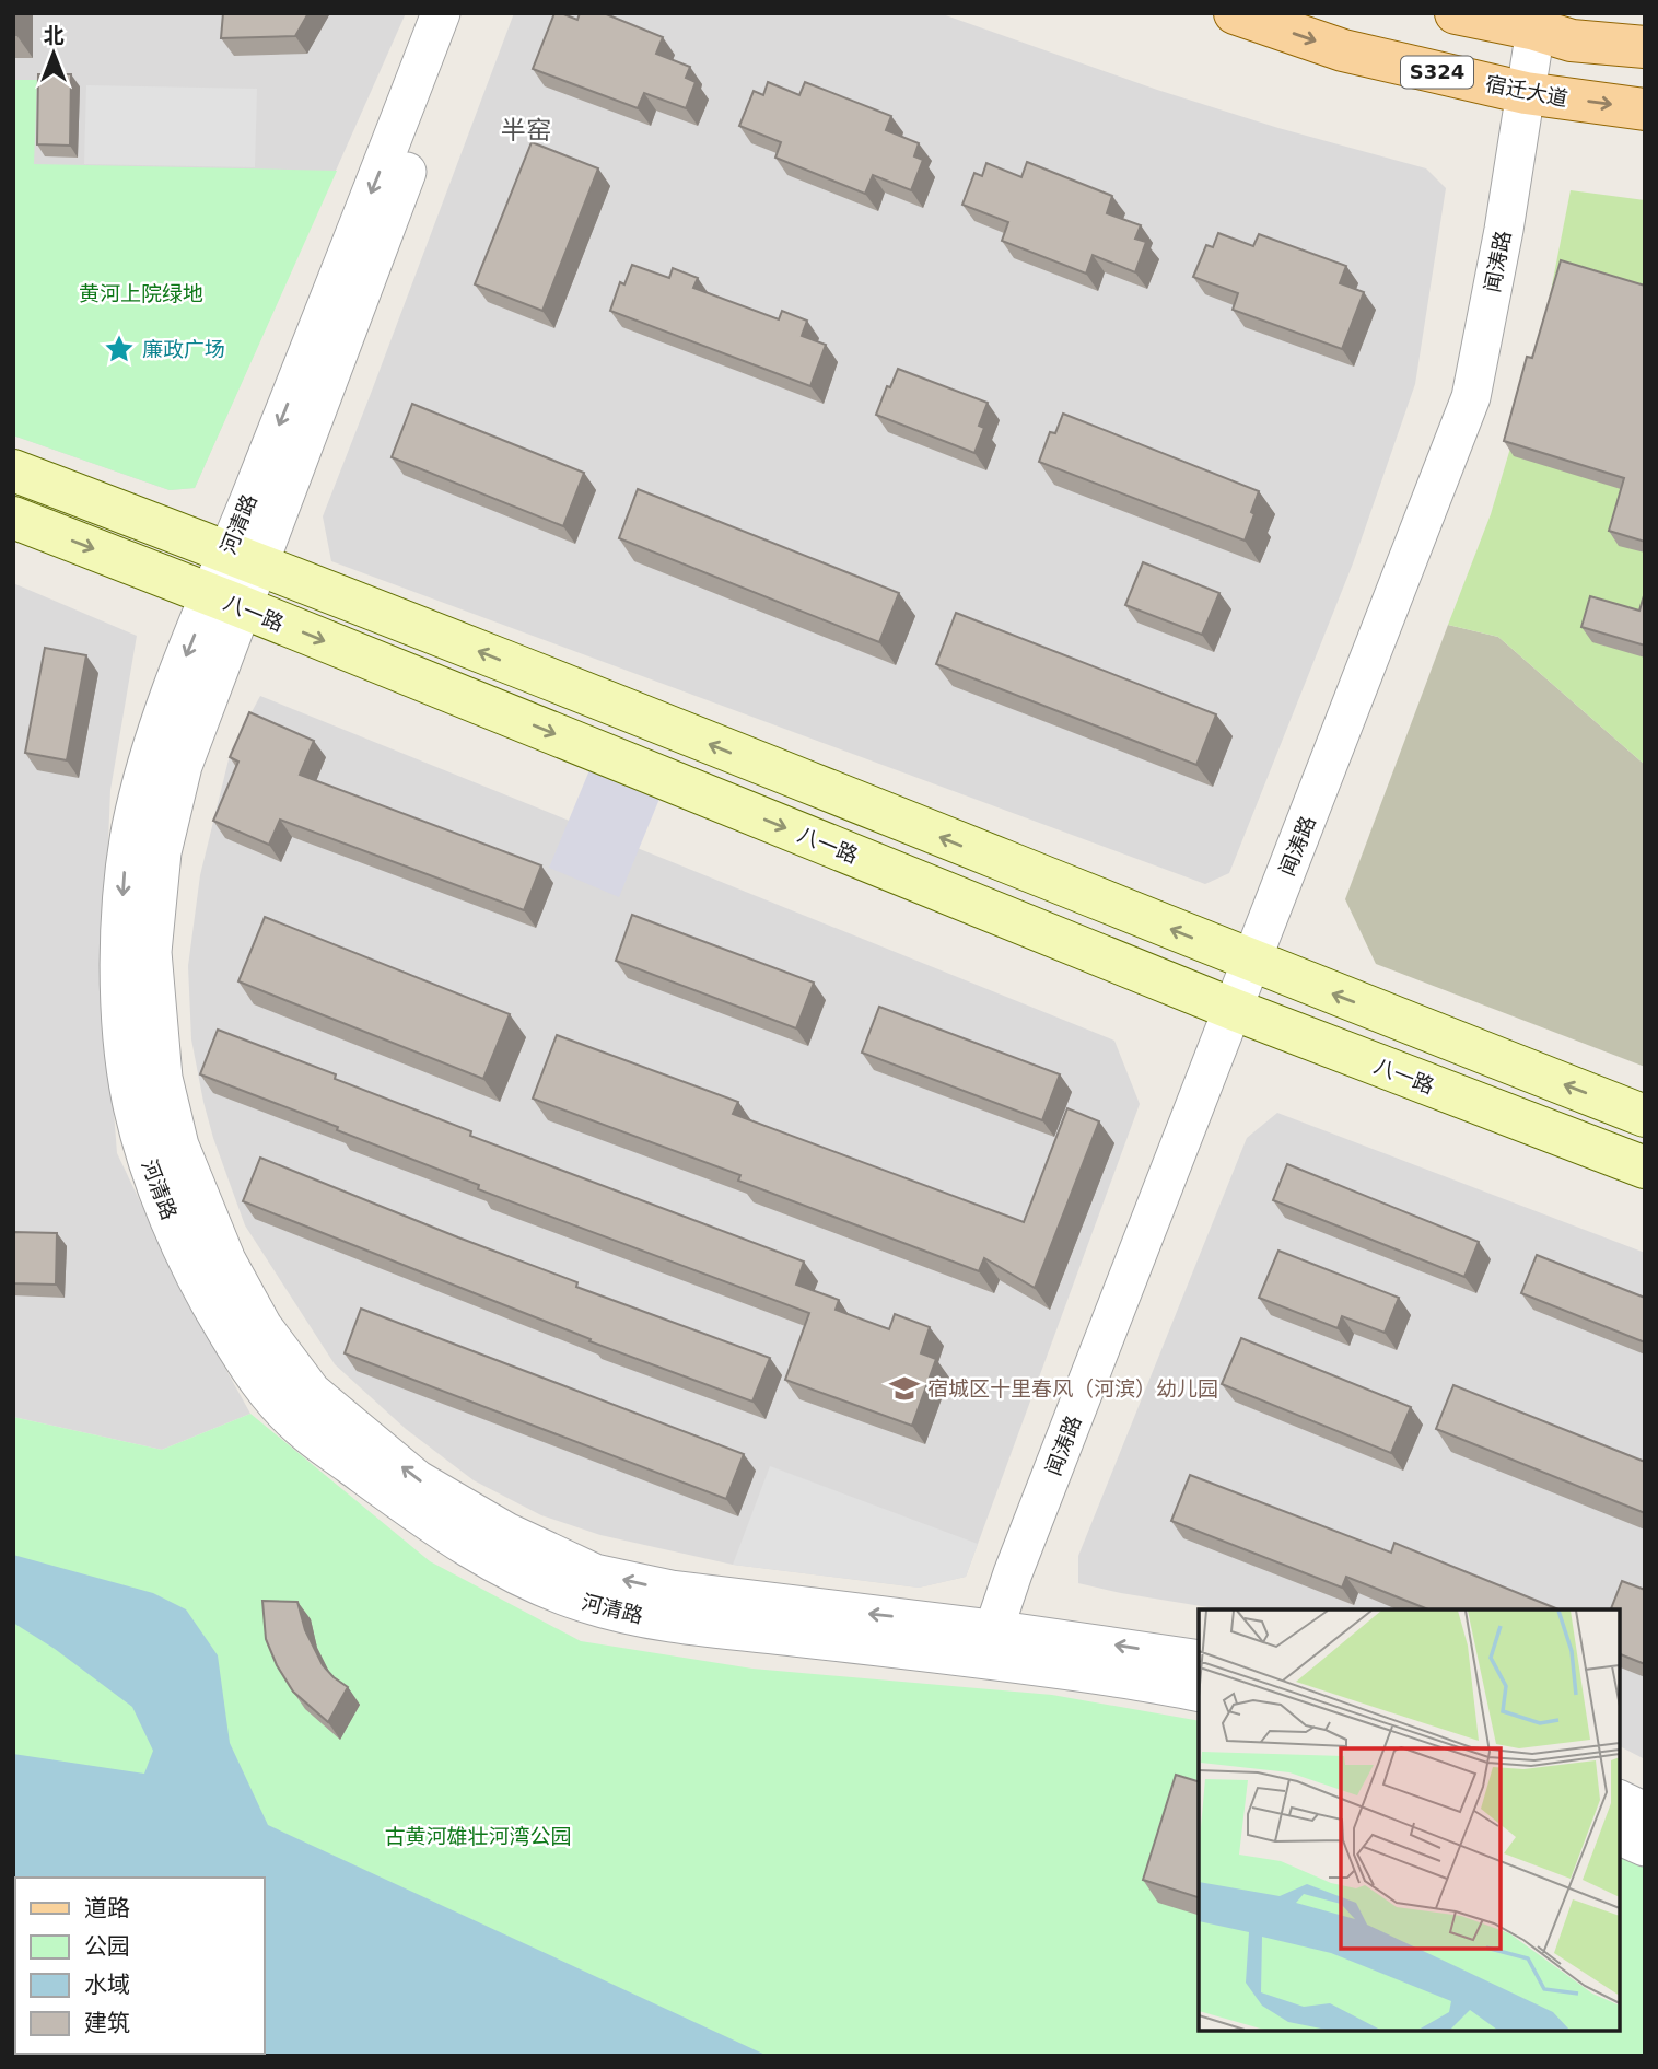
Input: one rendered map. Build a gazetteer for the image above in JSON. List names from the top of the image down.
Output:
{
  "streets": {
    "main road": ["S324", "宿迁大道", "八一路"],
    "street": ["闻涛路", "河清路"]
  },
  "crossings": [
    ["宿迁大道", "闻涛路"],
    ["闻涛路", "河清路"],
    ["闻涛路", "八一路"],
    ["河清路", "八一路"]
  ],
  "districts": ["半窑"],
  "parks": ["黄河上院绿地", "古黄河雄壮河湾公园"],
  "places": {
    "place": ["廉政广场"],
    "school or university": ["宿城区十里春风（河滨）幼儿园"]
  },
  "legend": [
    "道路",
    "公园",
    "水域",
    "建筑"
  ],
  "north": "top"
}
